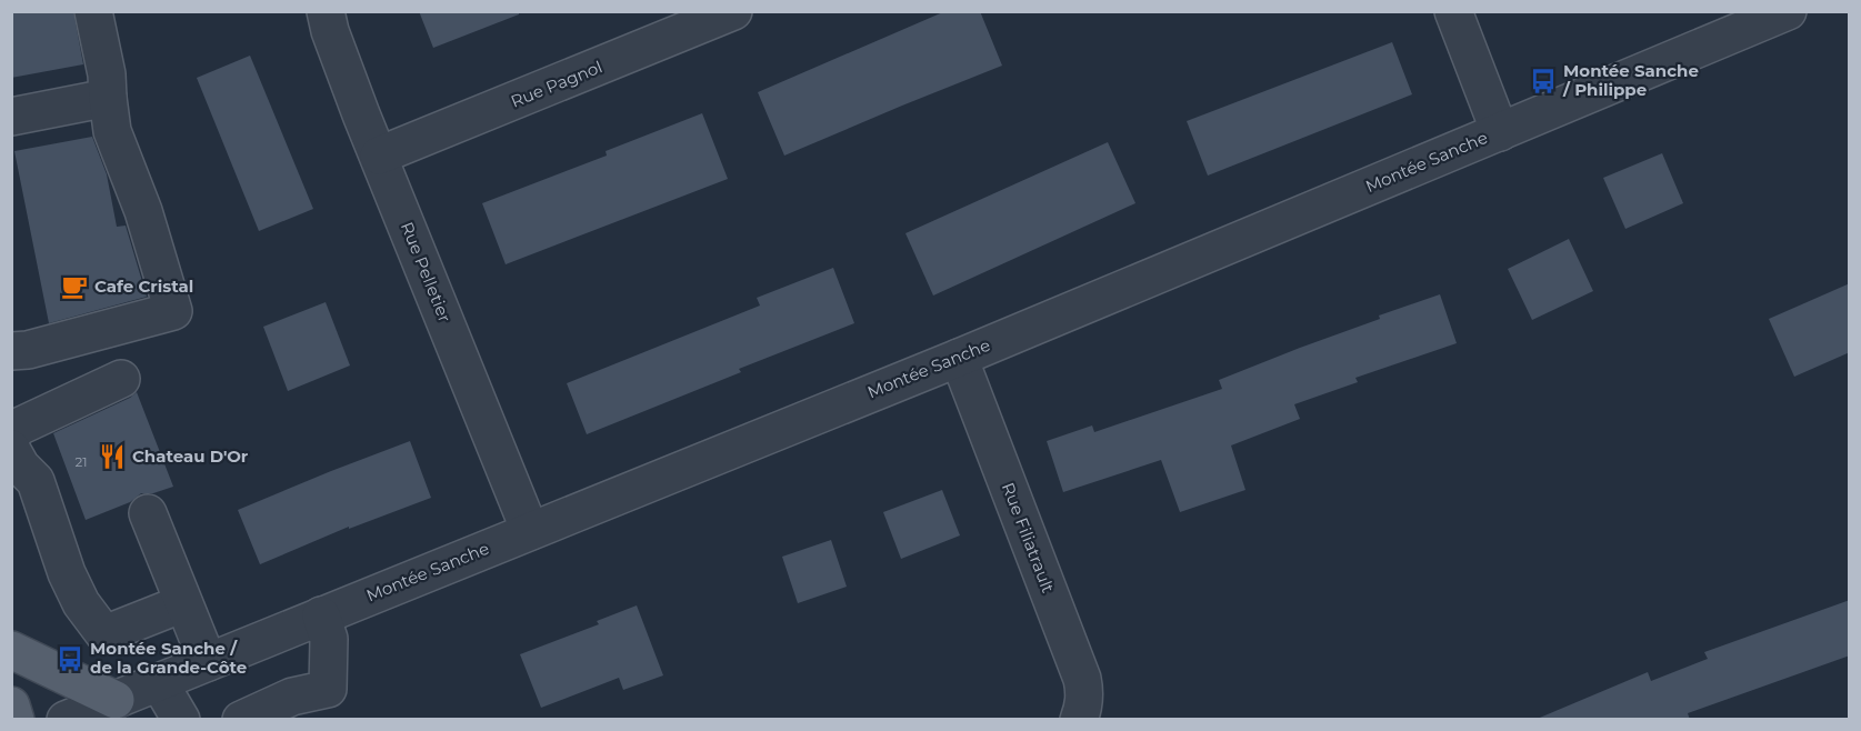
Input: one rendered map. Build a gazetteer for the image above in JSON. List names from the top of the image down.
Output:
{
  "streets": {
    "street": [
      "Rue Pagnol",
      "Montée Sanche",
      "Rue Pelletier",
      "Rue Filiatrault"
    ]
  },
  "crossings": [
    ["Rue Pagnol", "Rue Pelletier"],
    ["Montée Sanche", "Rue Pelletier"],
    ["Montée Sanche", "Rue Filiatrault"]
  ],
  "places": {
    "bus stop": ["Montée Sanche / Philippe", "Montée Sanche / de la Grande-Côte"],
    "cafe": ["Cafe Cristal"],
    "restaurant": ["Chateau D'Or"]
  },
  "house_numbers": ["21"]
}
